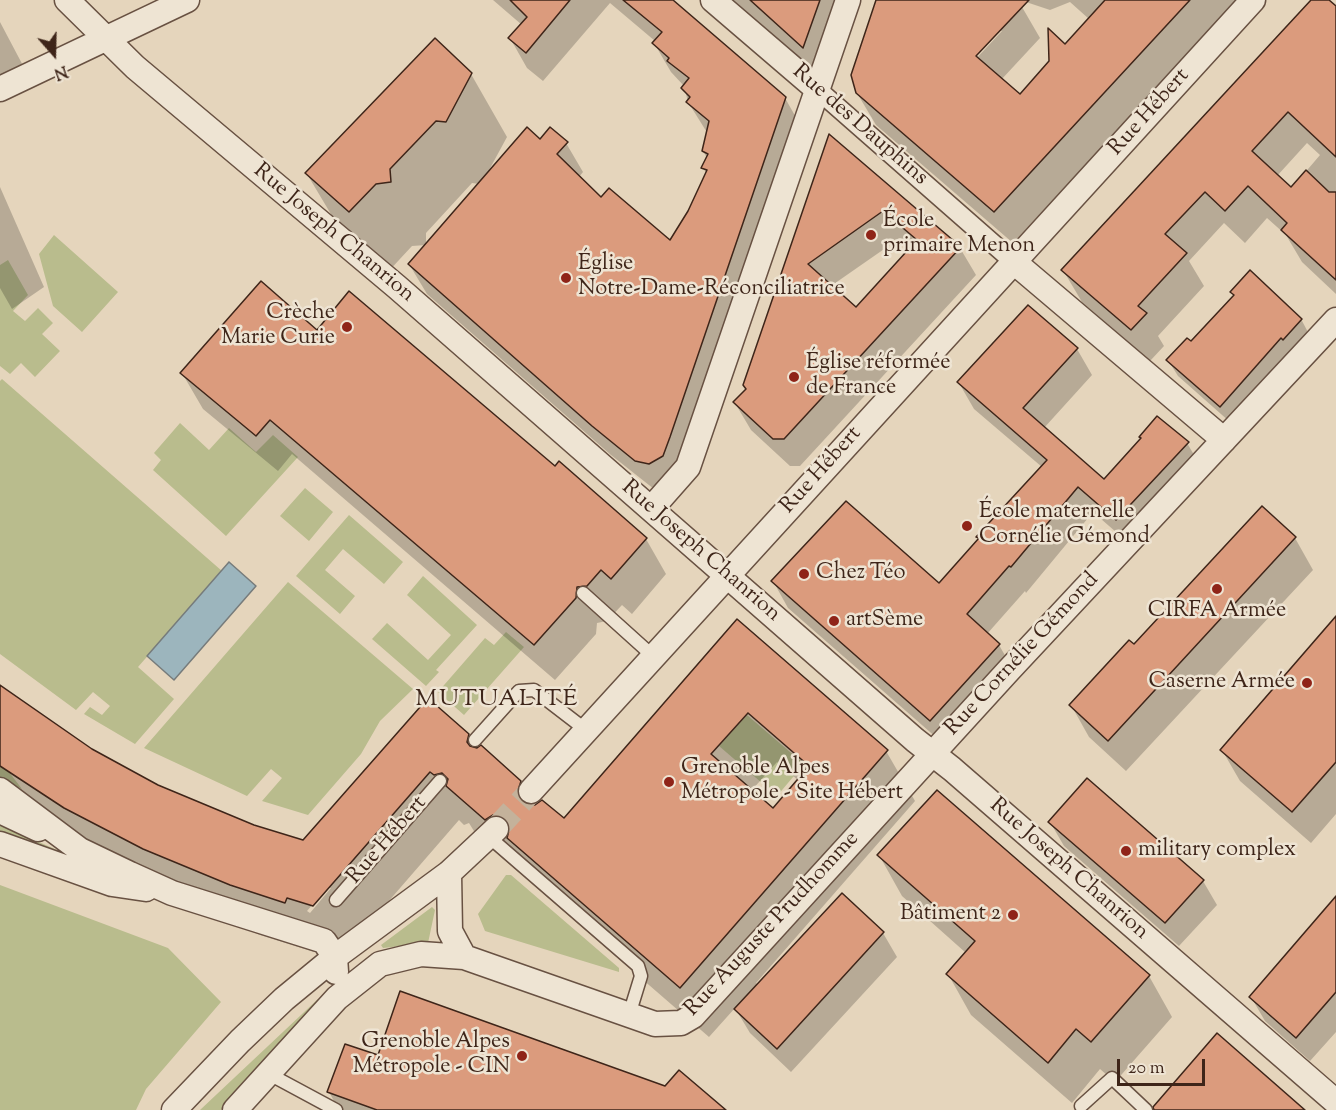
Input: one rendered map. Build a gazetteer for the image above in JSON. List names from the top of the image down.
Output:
{
  "streets": {
    "street": [
      "Rue Hébert",
      "Rue des Dauphins",
      "Rue Joseph Chanrion",
      "Rue Cornélie Gémond",
      "Rue Auguste Prudhomme"
    ]
  },
  "crossings": [
    ["Rue Hébert", "Rue des Dauphins"],
    ["Rue Hébert", "Rue Joseph Chanrion"],
    ["Rue des Dauphins", "Rue Cornélie Gémond"],
    ["Rue Joseph Chanrion", "Rue Cornélie Gémond"],
    ["Rue Joseph Chanrion", "Rue Auguste Prudhomme"],
    ["Rue Cornélie Gémond", "Rue Auguste Prudhomme"]
  ],
  "districts": ["MUTUALITÉ"],
  "places": [
    "École primaire Menon",
    "Église Notre-Dame-Réconciliatrice",
    "Crèche Marie Curie",
    "Église réformée de France",
    "École maternelle Cornélie Gémond",
    "Chez Téo",
    "CIRFA Armée",
    "artSème",
    "Caserne Armée",
    "Grenoble Alpes Métropole - Site Hébert",
    "military complex",
    "Bâtiment 2",
    "Grenoble Alpes Métropole - CIN"
  ],
  "scale_bar": "20 m",
  "north": "bottom"
}
